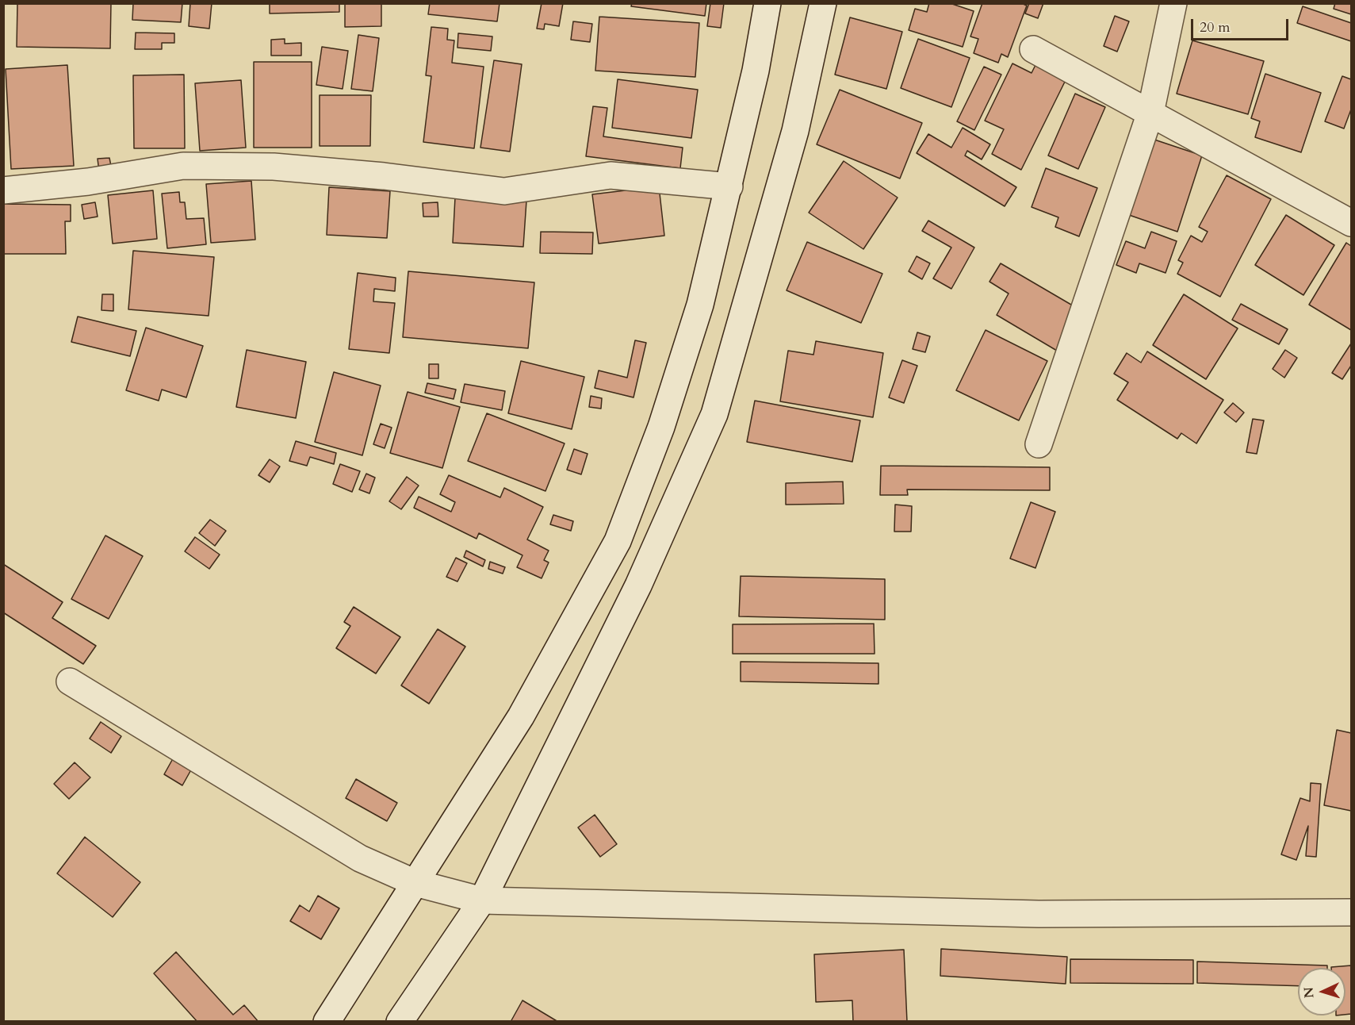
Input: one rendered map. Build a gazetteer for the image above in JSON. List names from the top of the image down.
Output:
{
  "scale_bar": "20 m",
  "north": "left"
}
